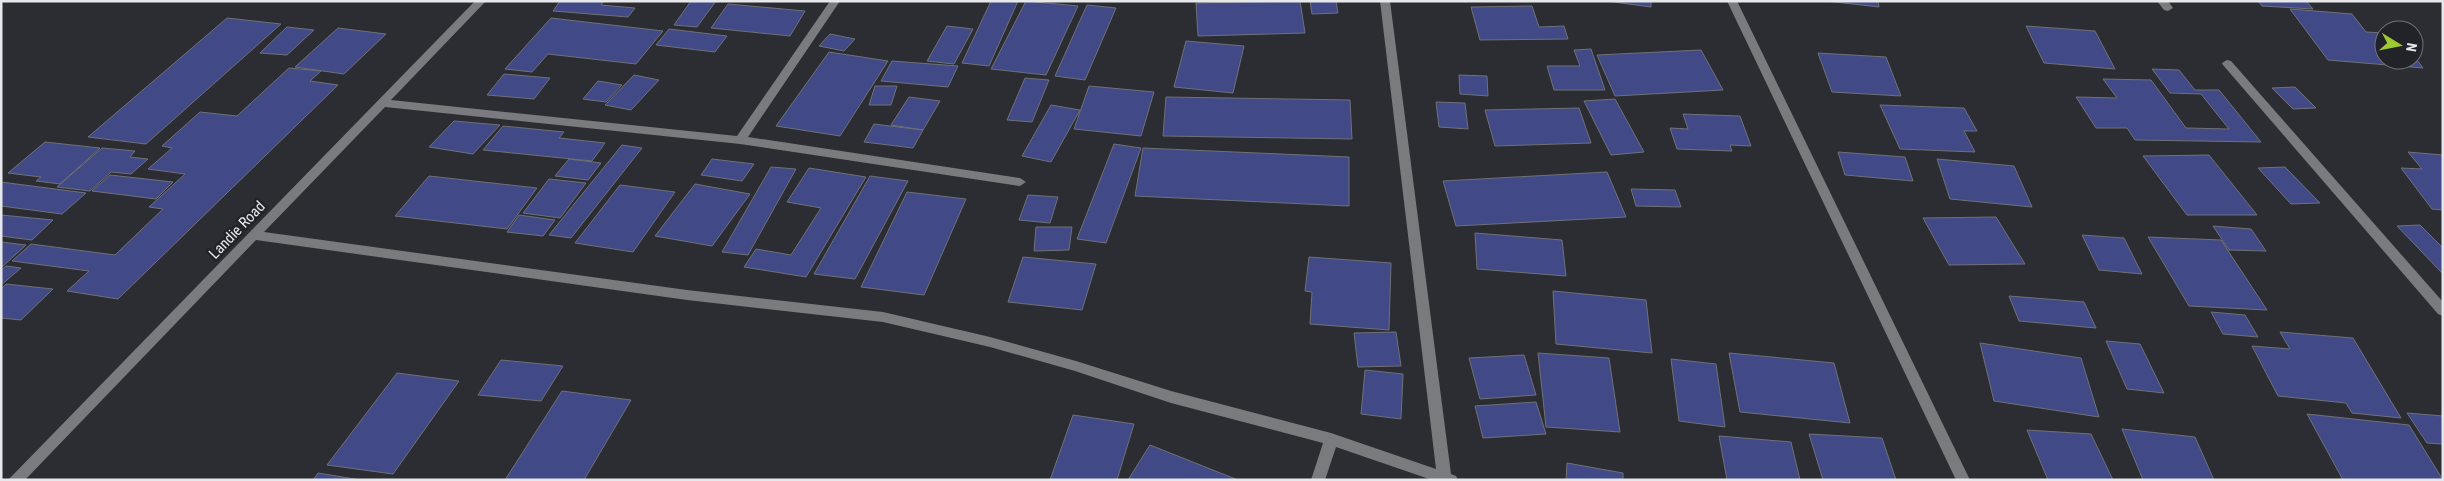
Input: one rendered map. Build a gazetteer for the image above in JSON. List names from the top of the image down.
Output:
{
  "streets": {
    "street": ["Landie Road"]
  },
  "north": "right"
}
